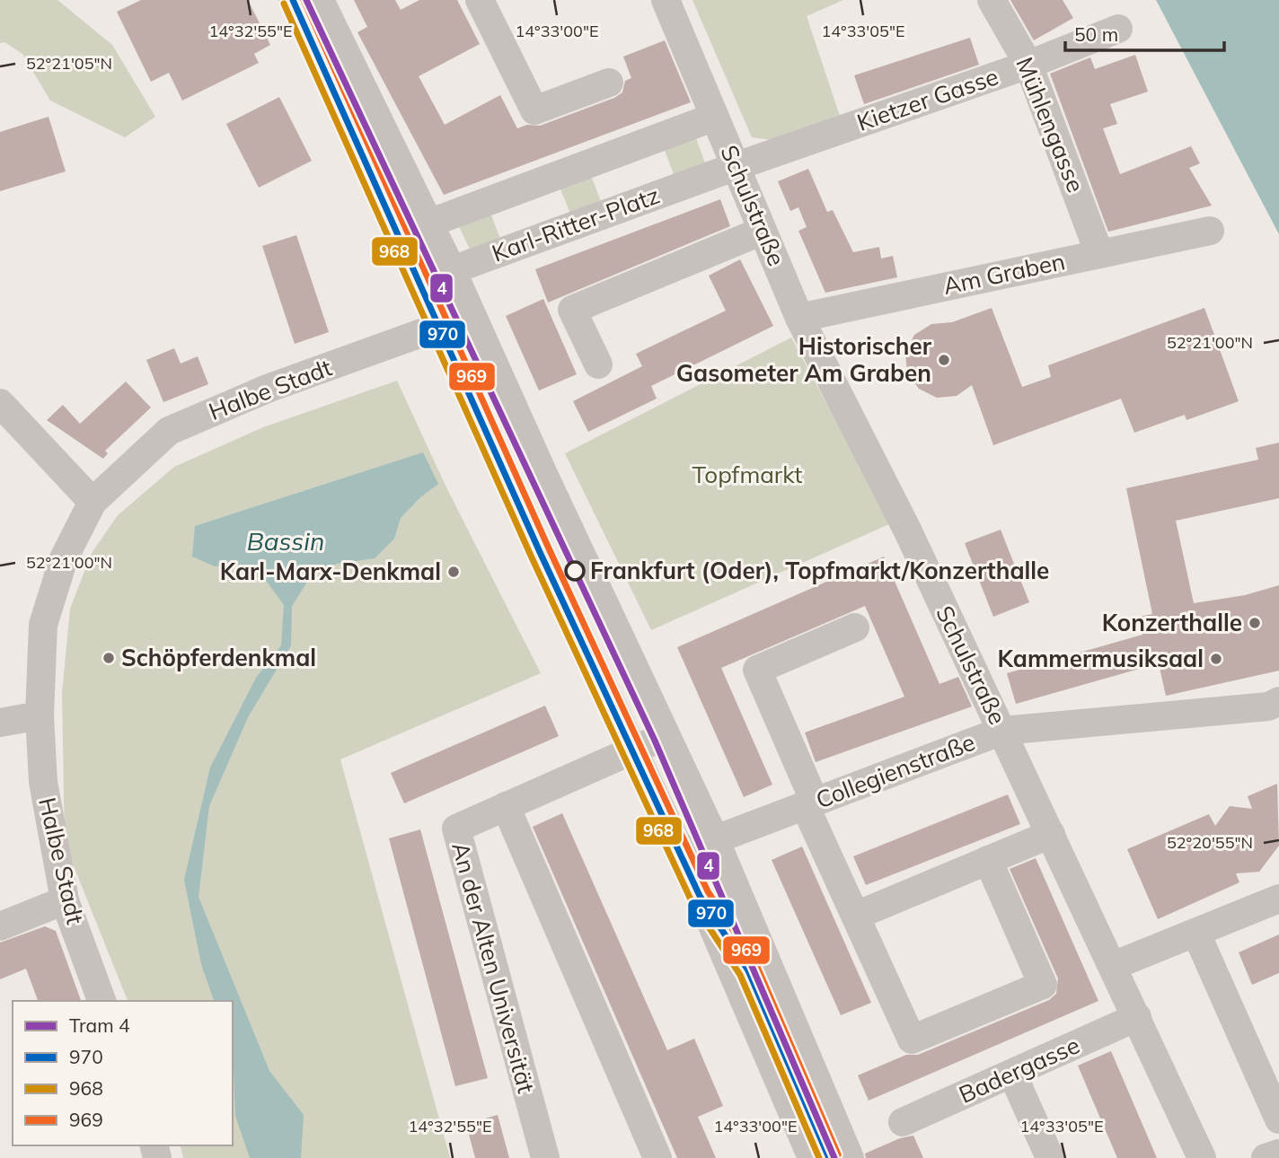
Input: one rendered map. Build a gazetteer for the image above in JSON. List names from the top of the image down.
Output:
{
  "streets": {
    "street": [
      "Kietzer Gasse",
      "Mühlengasse",
      "Schulstraße",
      "Karl-Ritter-Platz",
      "Am Graben",
      "Halbe Stadt",
      "Collegienstraße",
      "An der Alten Universität",
      "Badergasse"
    ]
  },
  "crossings": [
    ["Kietzer Gasse", "Mühlengasse"],
    ["Kietzer Gasse", "Schulstraße"],
    ["Kietzer Gasse", "Karl-Ritter-Platz"],
    ["Mühlengasse", "Am Graben"],
    ["Schulstraße", "Karl-Ritter-Platz"],
    ["Schulstraße", "Am Graben"],
    ["Schulstraße", "Collegienstraße"],
    ["Schulstraße", "Badergasse"]
  ],
  "water": ["Bassin"],
  "parks": ["Topfmarkt"],
  "places": [
    "Historischer Gasometer Am Graben",
    "Frankfurt (Oder), Topfmarkt/Konzerthalle",
    "Karl-Marx-Denkmal",
    "Konzerthalle",
    "Schöpferdenkmal",
    "Kammermusiksaal"
  ],
  "lines": [
    "tram line 4",
    "transit line 970",
    "transit line 969",
    "transit line 968"
  ],
  "legend": [
    "Tram 4",
    "970",
    "968",
    "969"
  ],
  "scale_bar": "50 m",
  "coordinates": [
    "14°32'55\"E",
    "14°33'00\"E",
    "14°33'05\"E",
    "52°21'05\"N",
    "52°21'00\"N",
    "52°20'55\"N"
  ]
}
